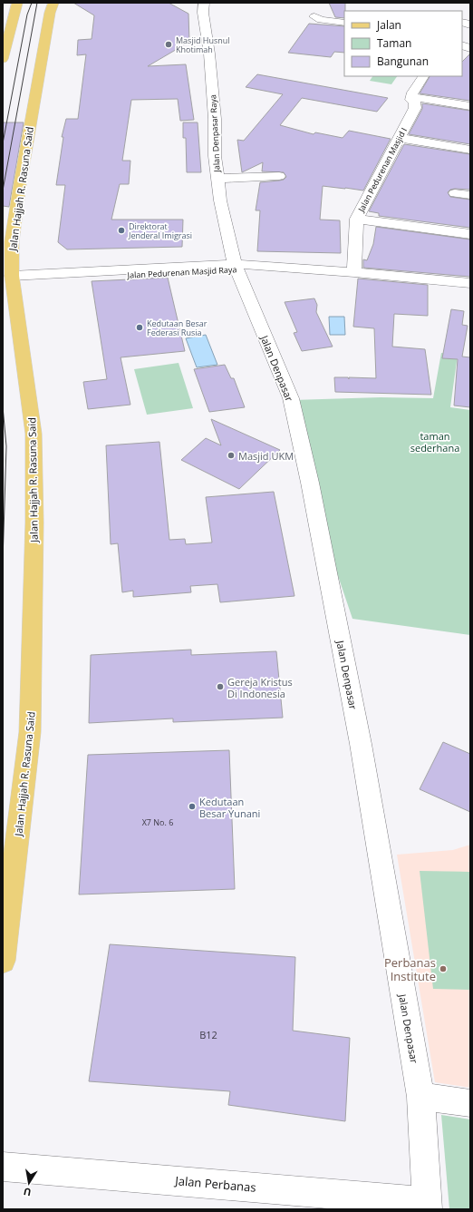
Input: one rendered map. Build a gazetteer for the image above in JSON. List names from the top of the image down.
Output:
{
  "streets": {
    "main road": ["Jalan Hajjah R. Rasuna Said"],
    "street": [
      "Jalan Denpasar Raya",
      "Jalan Pedurenan Masjid I",
      "Jalan Pedurenan Masjid Raya",
      "Jalan Denpasar",
      "Jalan Perbanas"
    ]
  },
  "crossings": [
    ["Jalan Denpasar Raya", "Jalan Pedurenan Masjid Raya"],
    ["Jalan Denpasar Raya", "Jalan Denpasar"],
    ["Jalan Pedurenan Masjid I", "Jalan Pedurenan Masjid Raya"],
    ["Jalan Hajjah R. Rasuna Said", "Jalan Pedurenan Masjid Raya"],
    ["Jalan Pedurenan Masjid Raya", "Jalan Denpasar"],
    ["Jalan Denpasar", "Jalan Perbanas"]
  ],
  "parks": ["taman sederhana"],
  "places": [
    "Masjid Husnul Khotimah",
    "Direktorat Jenderal Imigrasi",
    "Kedutaan Besar Federasi Rusia",
    "Masjid UKM",
    "Gereja Kristus Di Indonesia",
    "Kedutaan Besar Yunani",
    "Perbanas Institute"
  ],
  "house_numbers": ["X7 No. 6", "B12"],
  "legend": ["Jalan", "Taman", "Bangunan"],
  "north": "bottom"
}
